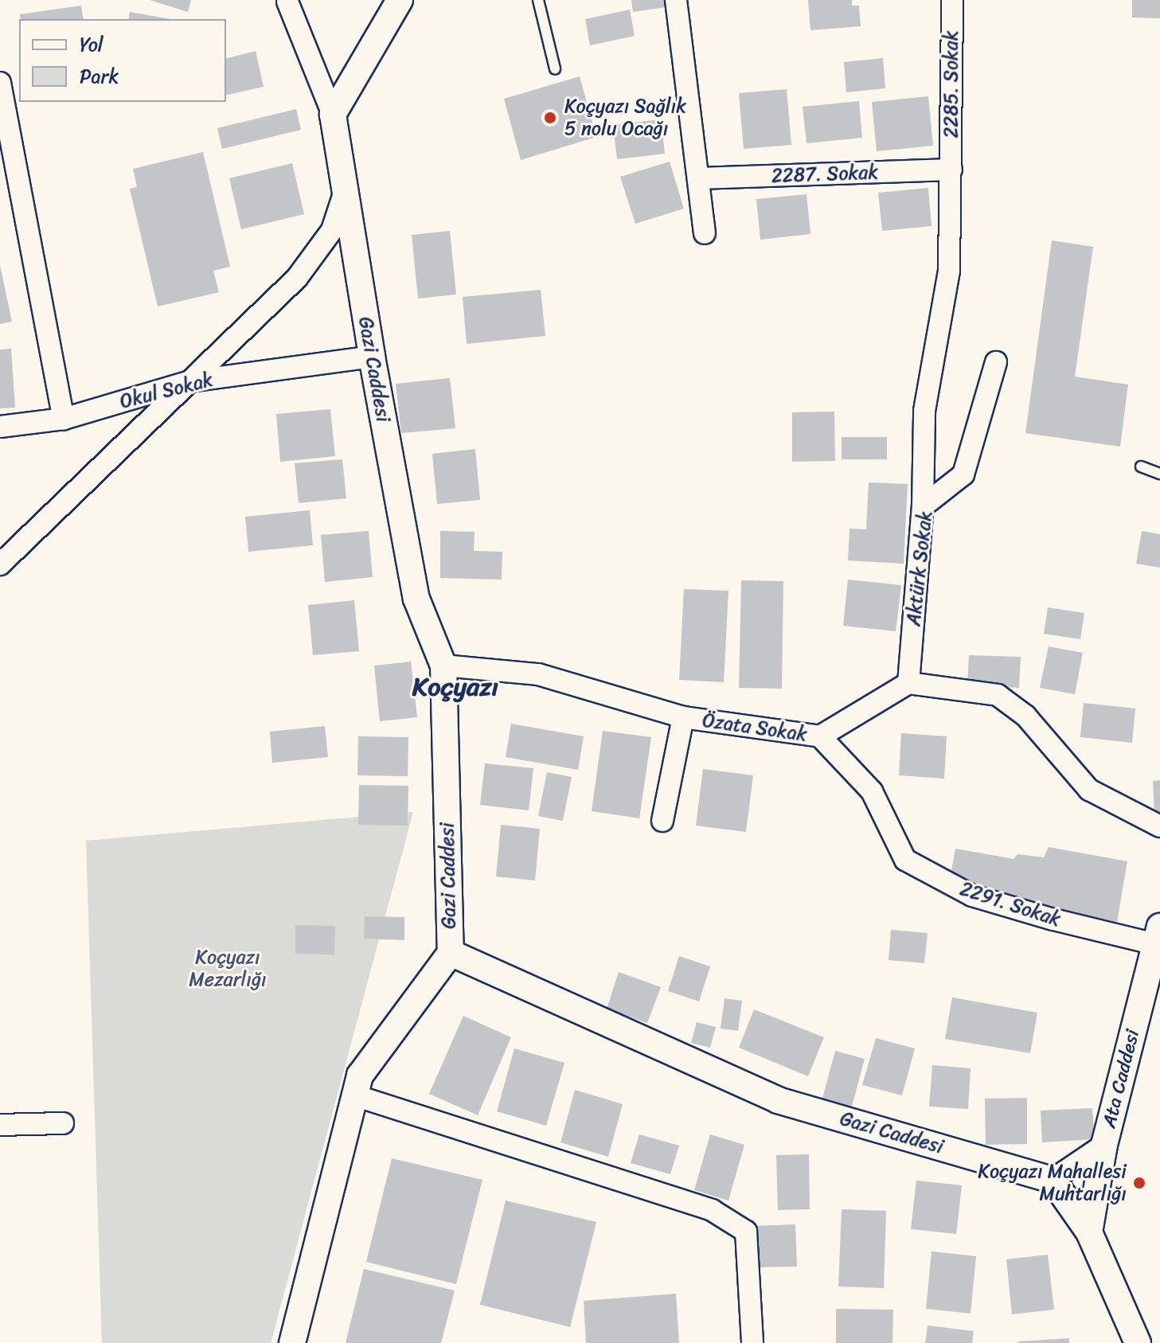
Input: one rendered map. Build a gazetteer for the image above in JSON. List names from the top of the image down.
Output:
{
  "streets": {
    "street": [
      "2285. Sokak",
      "2287. Sokak",
      "Gazi Caddesi",
      "Okul Sokak",
      "Aktürk Sokak",
      "Özata Sokak",
      "2291. Sokak",
      "Ata Caddesi"
    ]
  },
  "crossings": [
    ["2285. Sokak", "2287. Sokak"],
    ["2285. Sokak", "Aktürk Sokak"],
    ["Gazi Caddesi", "Okul Sokak"],
    ["Gazi Caddesi", "Özata Sokak"],
    ["Aktürk Sokak", "Özata Sokak"],
    ["Özata Sokak", "2291. Sokak"],
    ["2291. Sokak", "Ata Caddesi"]
  ],
  "districts": ["Koçyazı"],
  "parks": ["Koçyazı Mezarlığı"],
  "places": ["Koçyazı Sağlık 5 nolu Ocağı", "Koçyazı Mahallesi Muhtarlığı"],
  "legend": ["Yol", "Park"]
}
